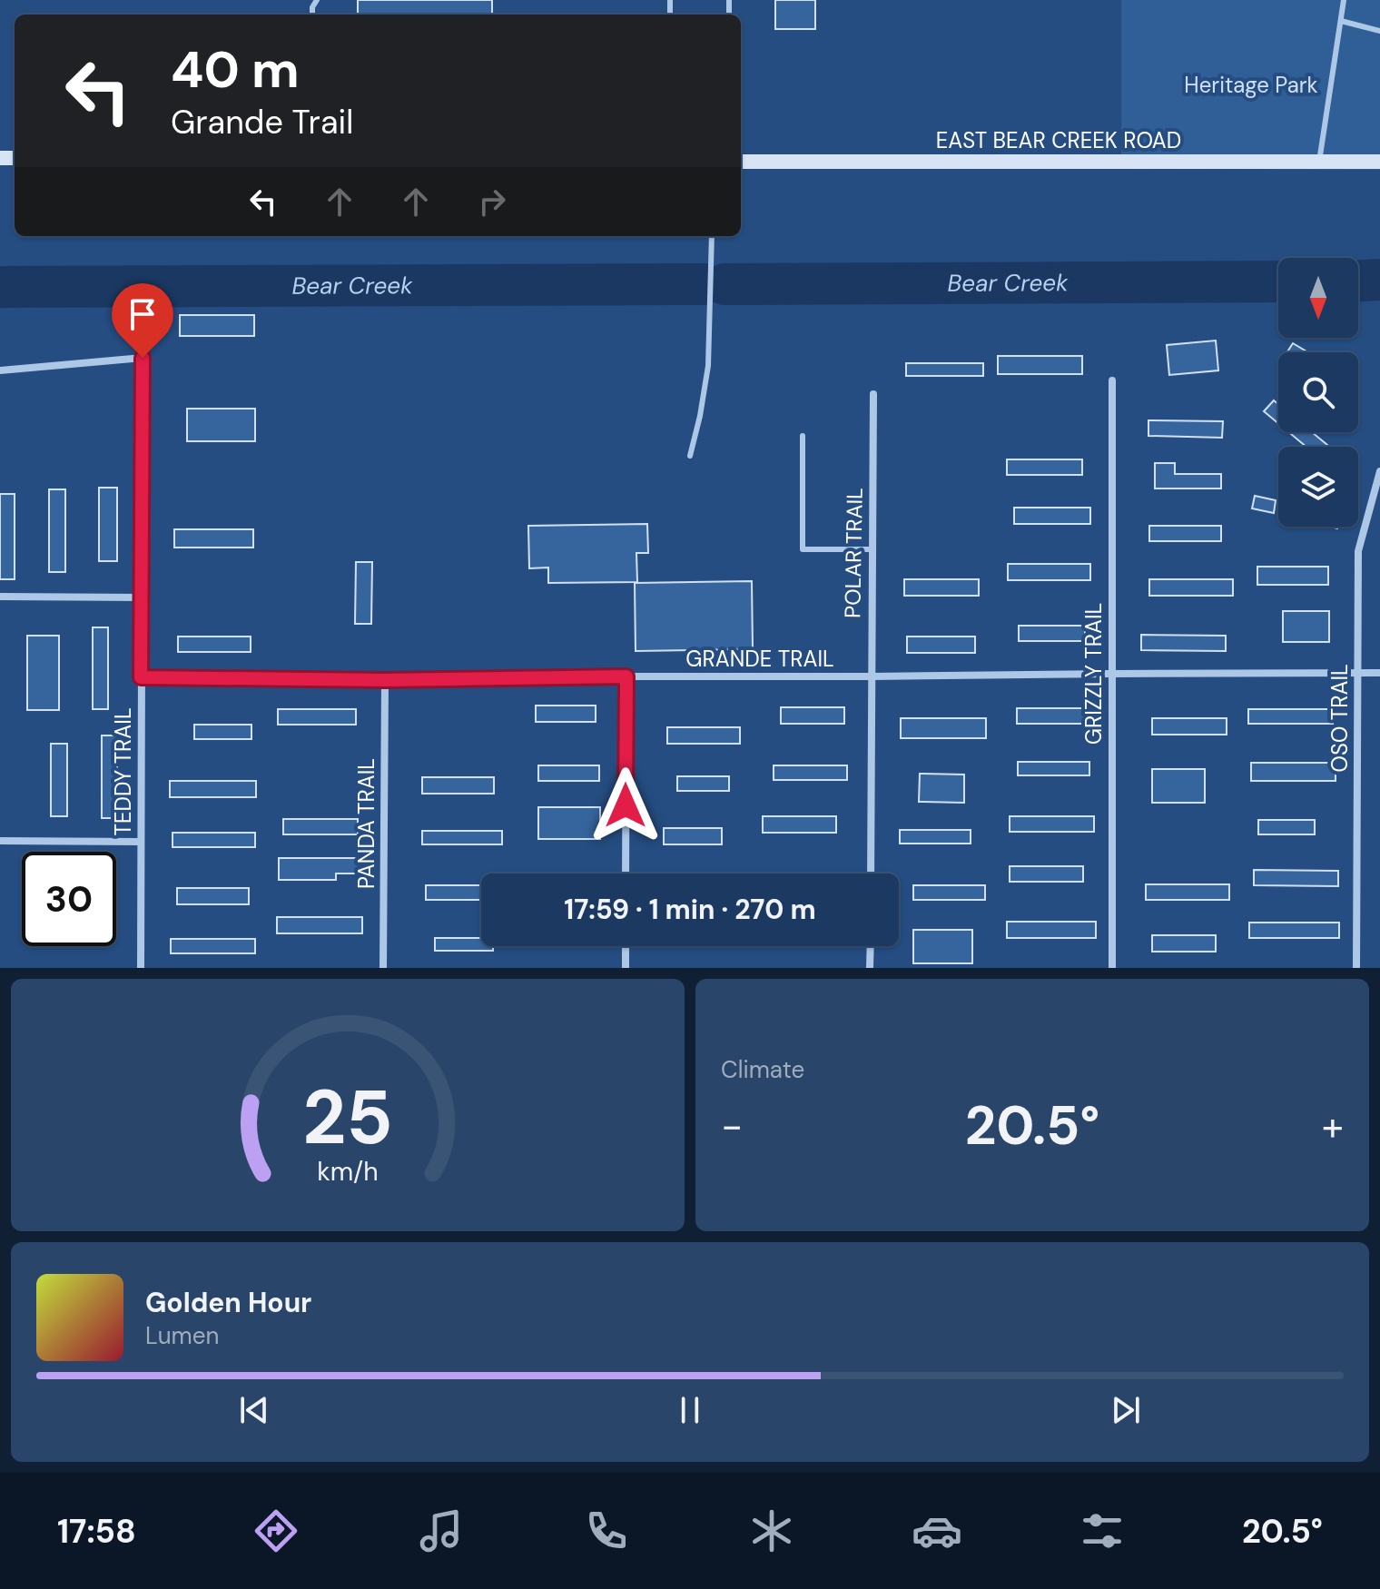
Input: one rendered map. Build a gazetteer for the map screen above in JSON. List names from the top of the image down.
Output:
{
  "streets": {
    "main road": ["EAST BEAR CREEK ROAD"],
    "street": [
      "POLAR TRAIL",
      "GRANDE TRAIL",
      "GRIZZLY TRAIL",
      "OSO TRAIL",
      "TEDDY TRAIL",
      "PANDA TRAIL"
    ]
  },
  "crossings": [
    ["POLAR TRAIL", "GRANDE TRAIL"],
    ["GRANDE TRAIL", "GRIZZLY TRAIL"],
    ["GRANDE TRAIL", "OSO TRAIL"],
    ["GRANDE TRAIL", "TEDDY TRAIL"],
    ["GRANDE TRAIL", "PANDA TRAIL"]
  ],
  "water": ["Bear Creek"],
  "parks": ["Heritage Park"],
  "north": "bottom",
  "page": {
    "turn": ["40 m", "Grande Trail"],
    "limit": "30",
    "trip": "17:59 · 1 min · 270 m",
    "tile": "Climate",
    "heat": ["−", "20.5°", "+"],
    "song": ["Golden Hour", "Lumen"],
    "tabs": ["17:58", "20.5°"],
    "gauge": ["25", "km/h"]
  }
}
